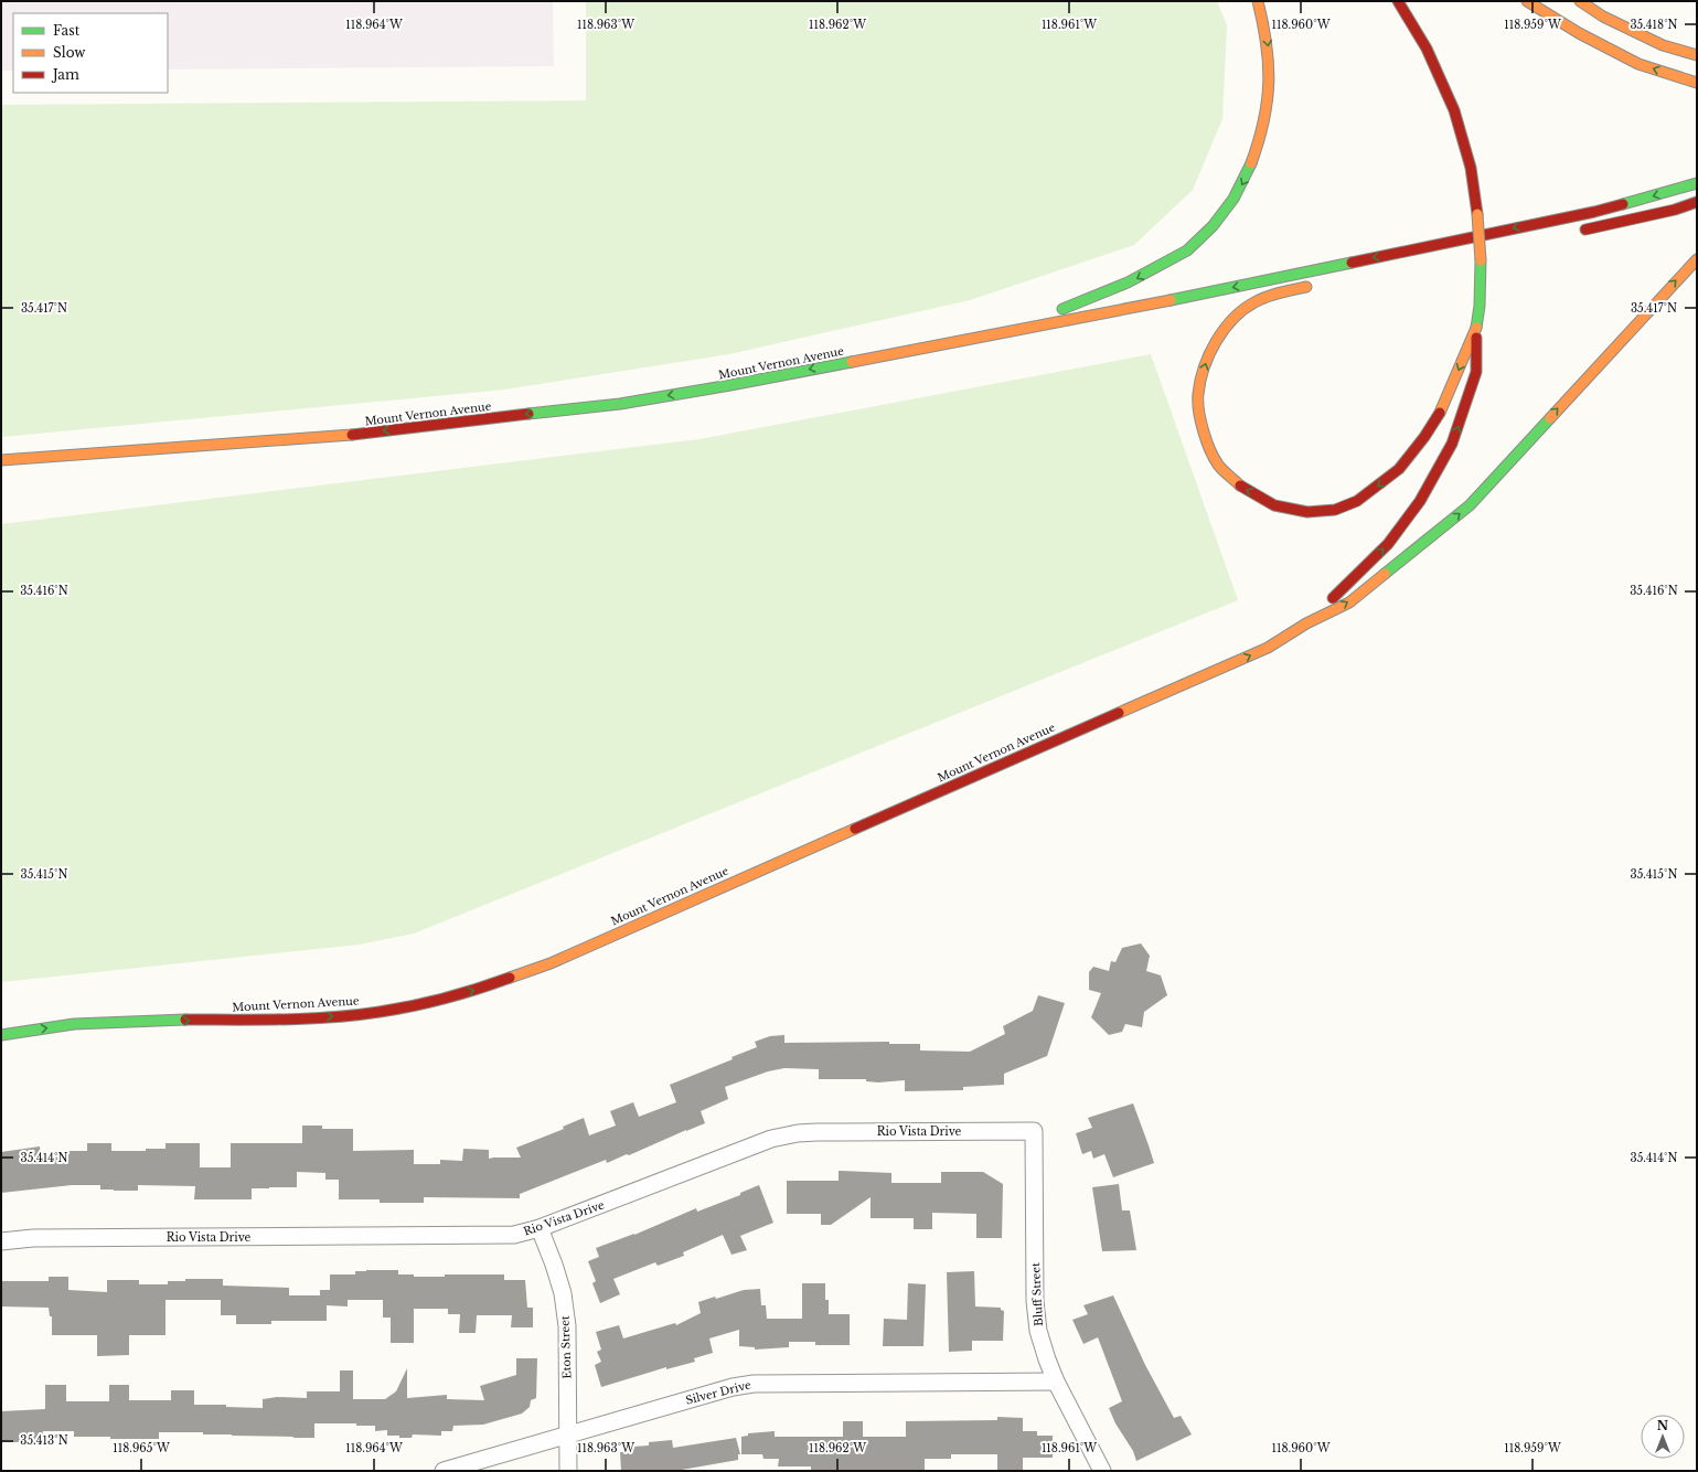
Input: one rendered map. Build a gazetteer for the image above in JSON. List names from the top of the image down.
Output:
{
  "streets": {
    "main road": ["Mount Vernon Avenue"],
    "street": [
      "Rio Vista Drive",
      "Bluff Street",
      "Eton Street",
      "Silver Drive"
    ]
  },
  "crossings": [
    ["Rio Vista Drive", "Bluff Street"],
    ["Rio Vista Drive", "Eton Street"],
    ["Bluff Street", "Silver Drive"],
    ["Eton Street", "Silver Drive"]
  ],
  "legend": ["Fast", "Slow", "Jam"],
  "north": "top",
  "coordinates": [
    "118.964°W",
    "118.963°W",
    "118.962°W",
    "118.961°W",
    "118.960°W",
    "118.959°W",
    "35.418°N",
    "35.417°N",
    "35.416°N",
    "35.415°N",
    "35.414°N",
    "35.413°N",
    "118.965°W"
  ]
}
